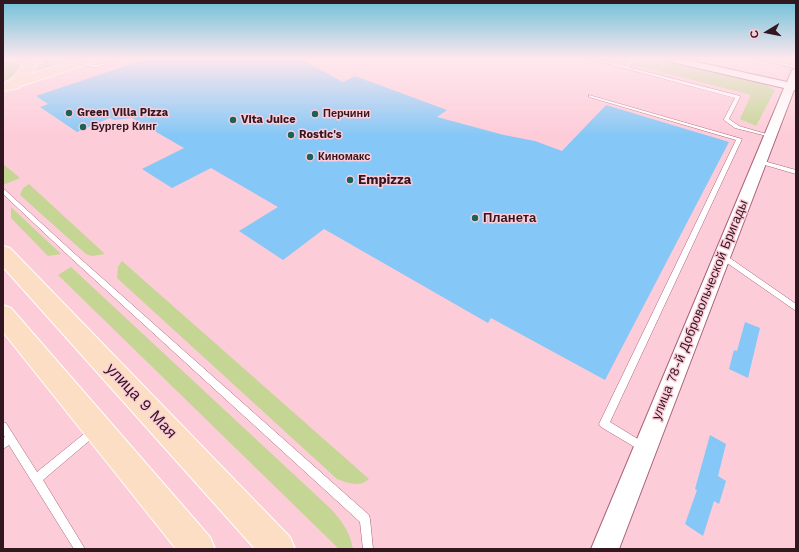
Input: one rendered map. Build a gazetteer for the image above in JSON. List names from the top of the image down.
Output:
{
  "streets": {
    "main road": ["улица 9 Мая"],
    "street": ["улица 78-й Добровольческой Бригады"]
  },
  "places": [
    "Green Villa Pizza",
    "Перчини",
    "Vita Juice",
    "Бургер Кинг",
    "Rostic's",
    "Киномакс",
    "Empizza",
    "Планета"
  ],
  "north": "left"
}
